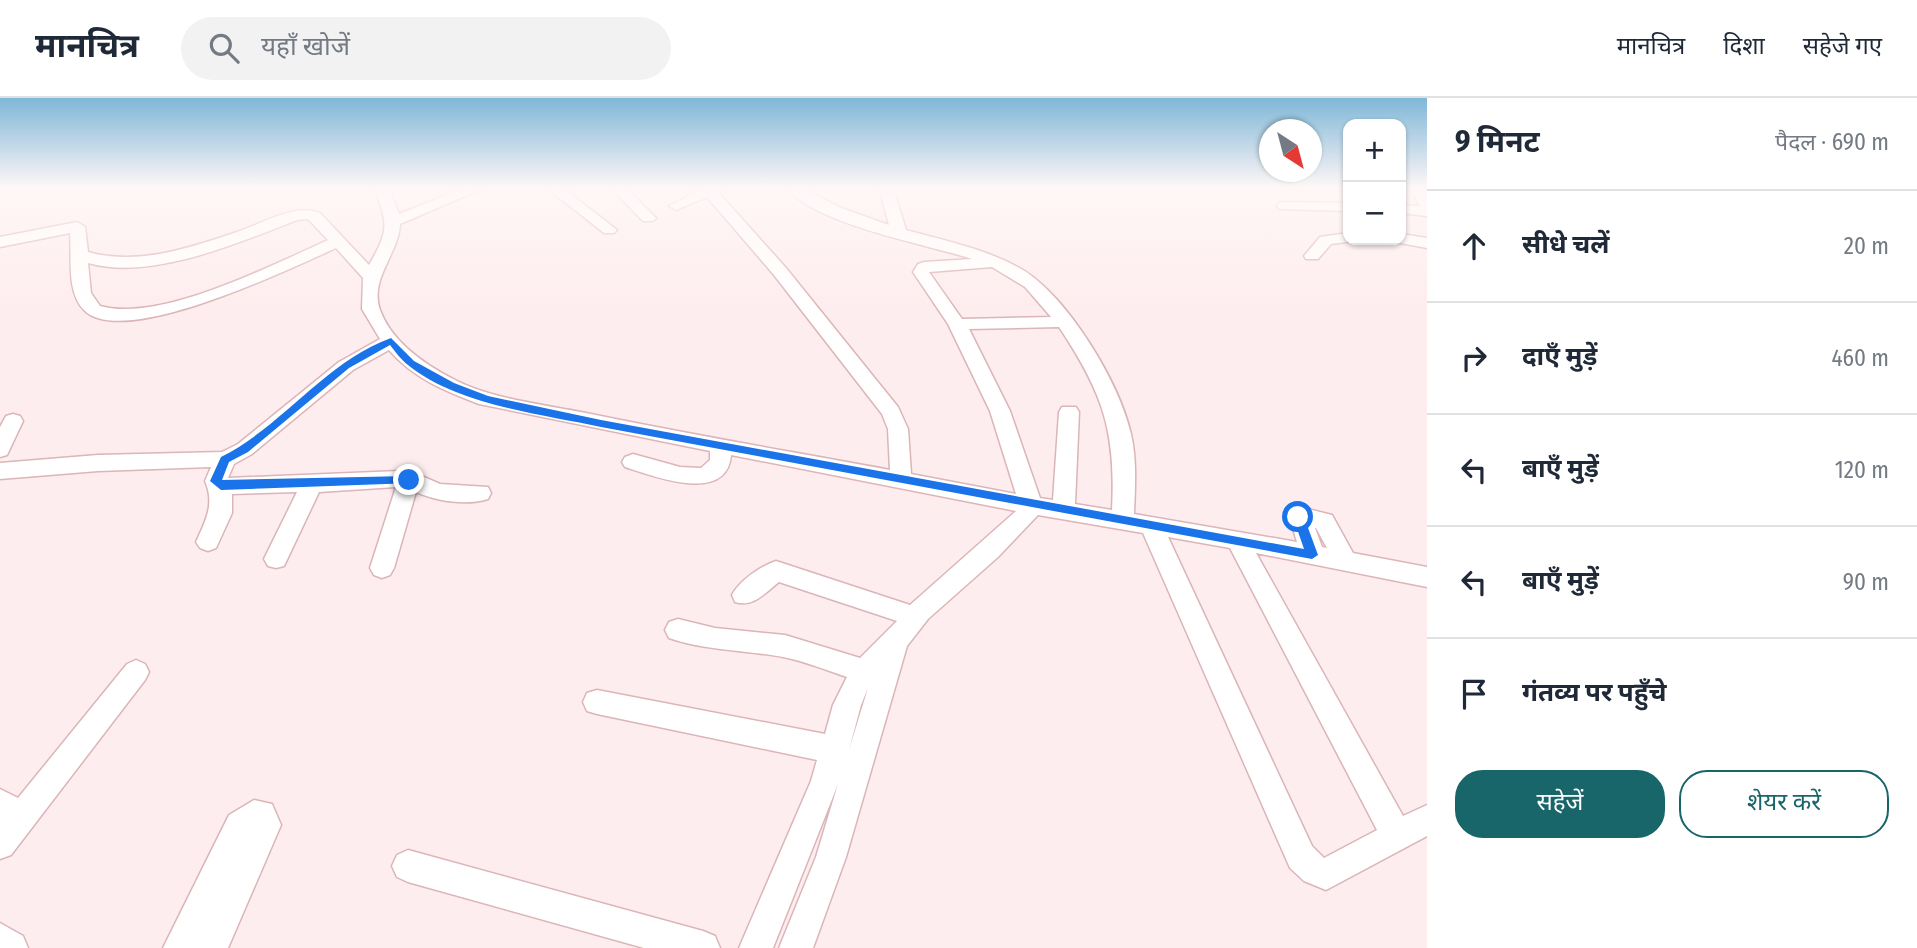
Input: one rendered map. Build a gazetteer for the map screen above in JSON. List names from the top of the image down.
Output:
{
  "north": "bottom right",
  "page": {
    "header": "मानचित्र",
    "search": "यहाँ खोजें",
    "nav": ["मानचित्र", "दिशा", "सहेजे गए"],
    "heading": ["9 मिनट", "पैदल · 690 m"],
    "map_buttons": ["+", "−"],
    "list": [
      ["सीधे चलें", "20 m"],
      ["दाएँ मुड़ें", "460 m"],
      ["बाएँ मुड़ें", "120 m"],
      ["बाएँ मुड़ें", "90 m"],
      "गंतव्य पर पहुँचे"
    ],
    "buttons": ["सहेजें", "शेयर करें"]
  }
}
